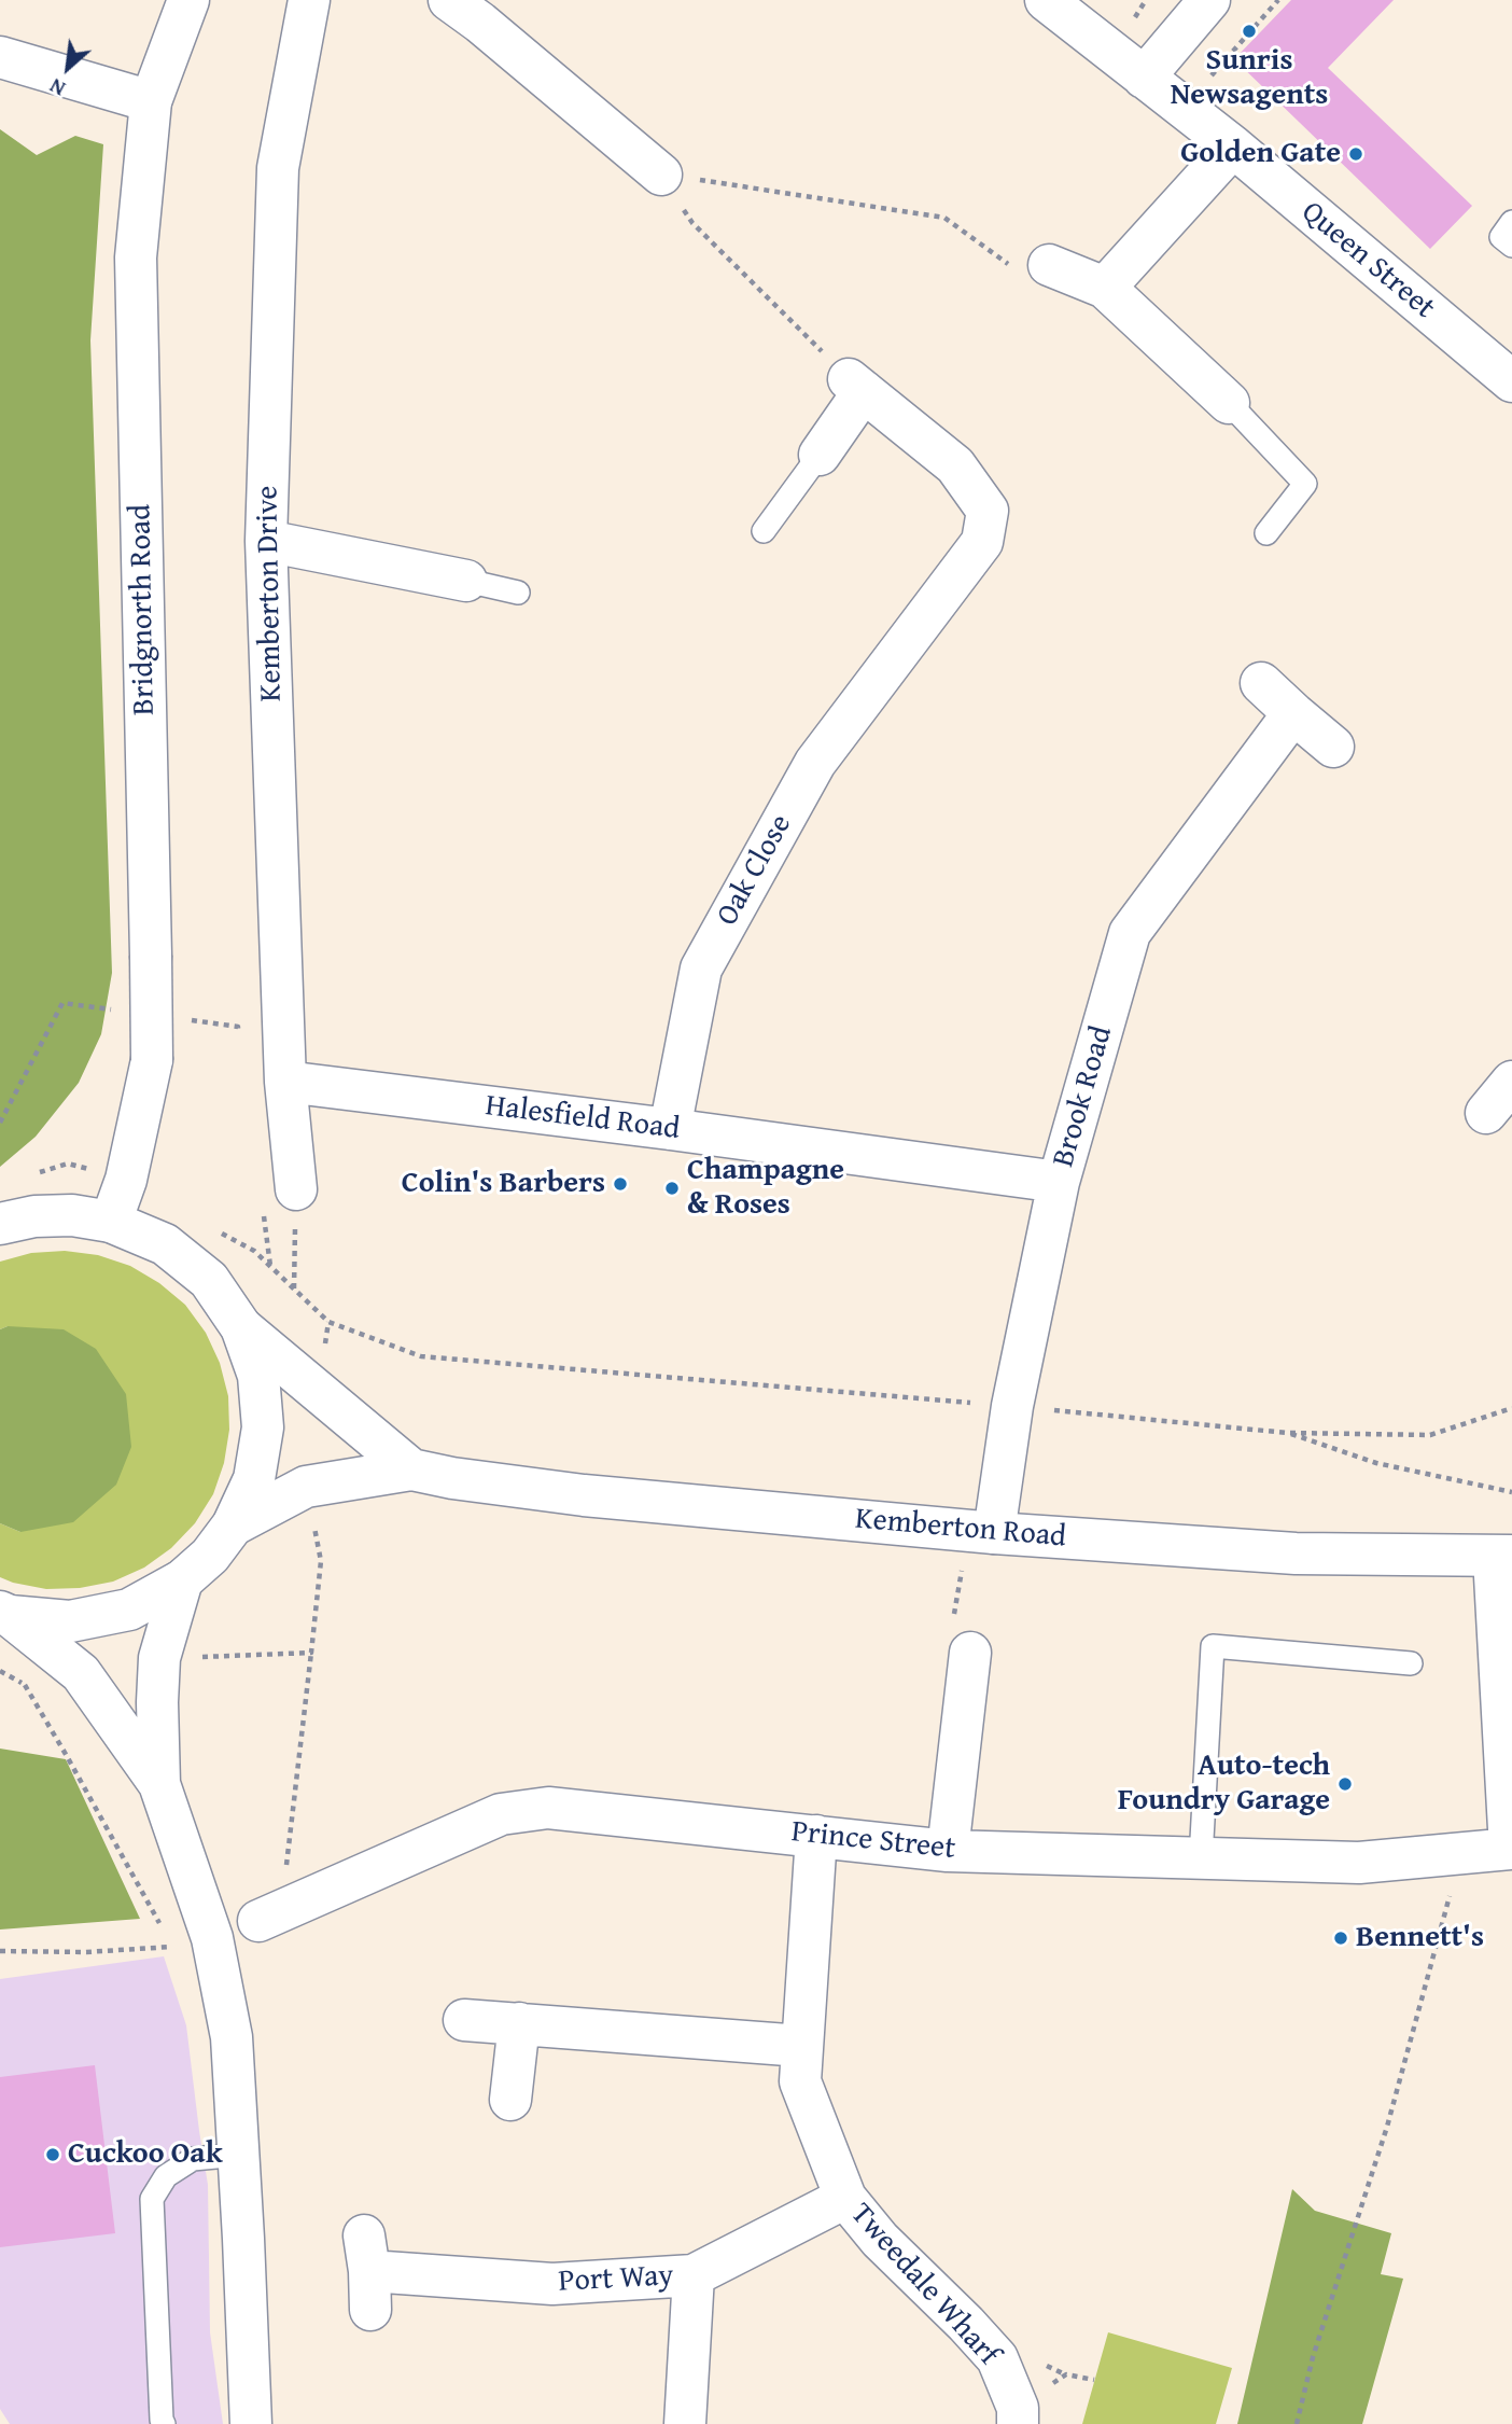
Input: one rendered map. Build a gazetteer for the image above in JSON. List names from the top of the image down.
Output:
{
  "streets": {
    "street": [
      "Queen Street",
      "Kemberton Drive",
      "Bridgnorth Road",
      "Oak Close",
      "Brook Road",
      "Halesfield Road",
      "Kemberton Road",
      "Prince Street",
      "Port Way",
      "Tweedale Wharf"
    ]
  },
  "crossings": [
    ["Kemberton Drive", "Halesfield Road"],
    ["Oak Close", "Halesfield Road"],
    ["Brook Road", "Halesfield Road"],
    ["Brook Road", "Kemberton Road"],
    ["Prince Street", "Tweedale Wharf"],
    ["Port Way", "Tweedale Wharf"]
  ],
  "places": [
    "Sunris Newsagents",
    "Golden Gate",
    "Colin's Barbers",
    "Champagne & Roses",
    "Auto-tech Foundry Garage",
    "Bennett's",
    "Cuckoo Oak"
  ],
  "north": "bottom left"
}
